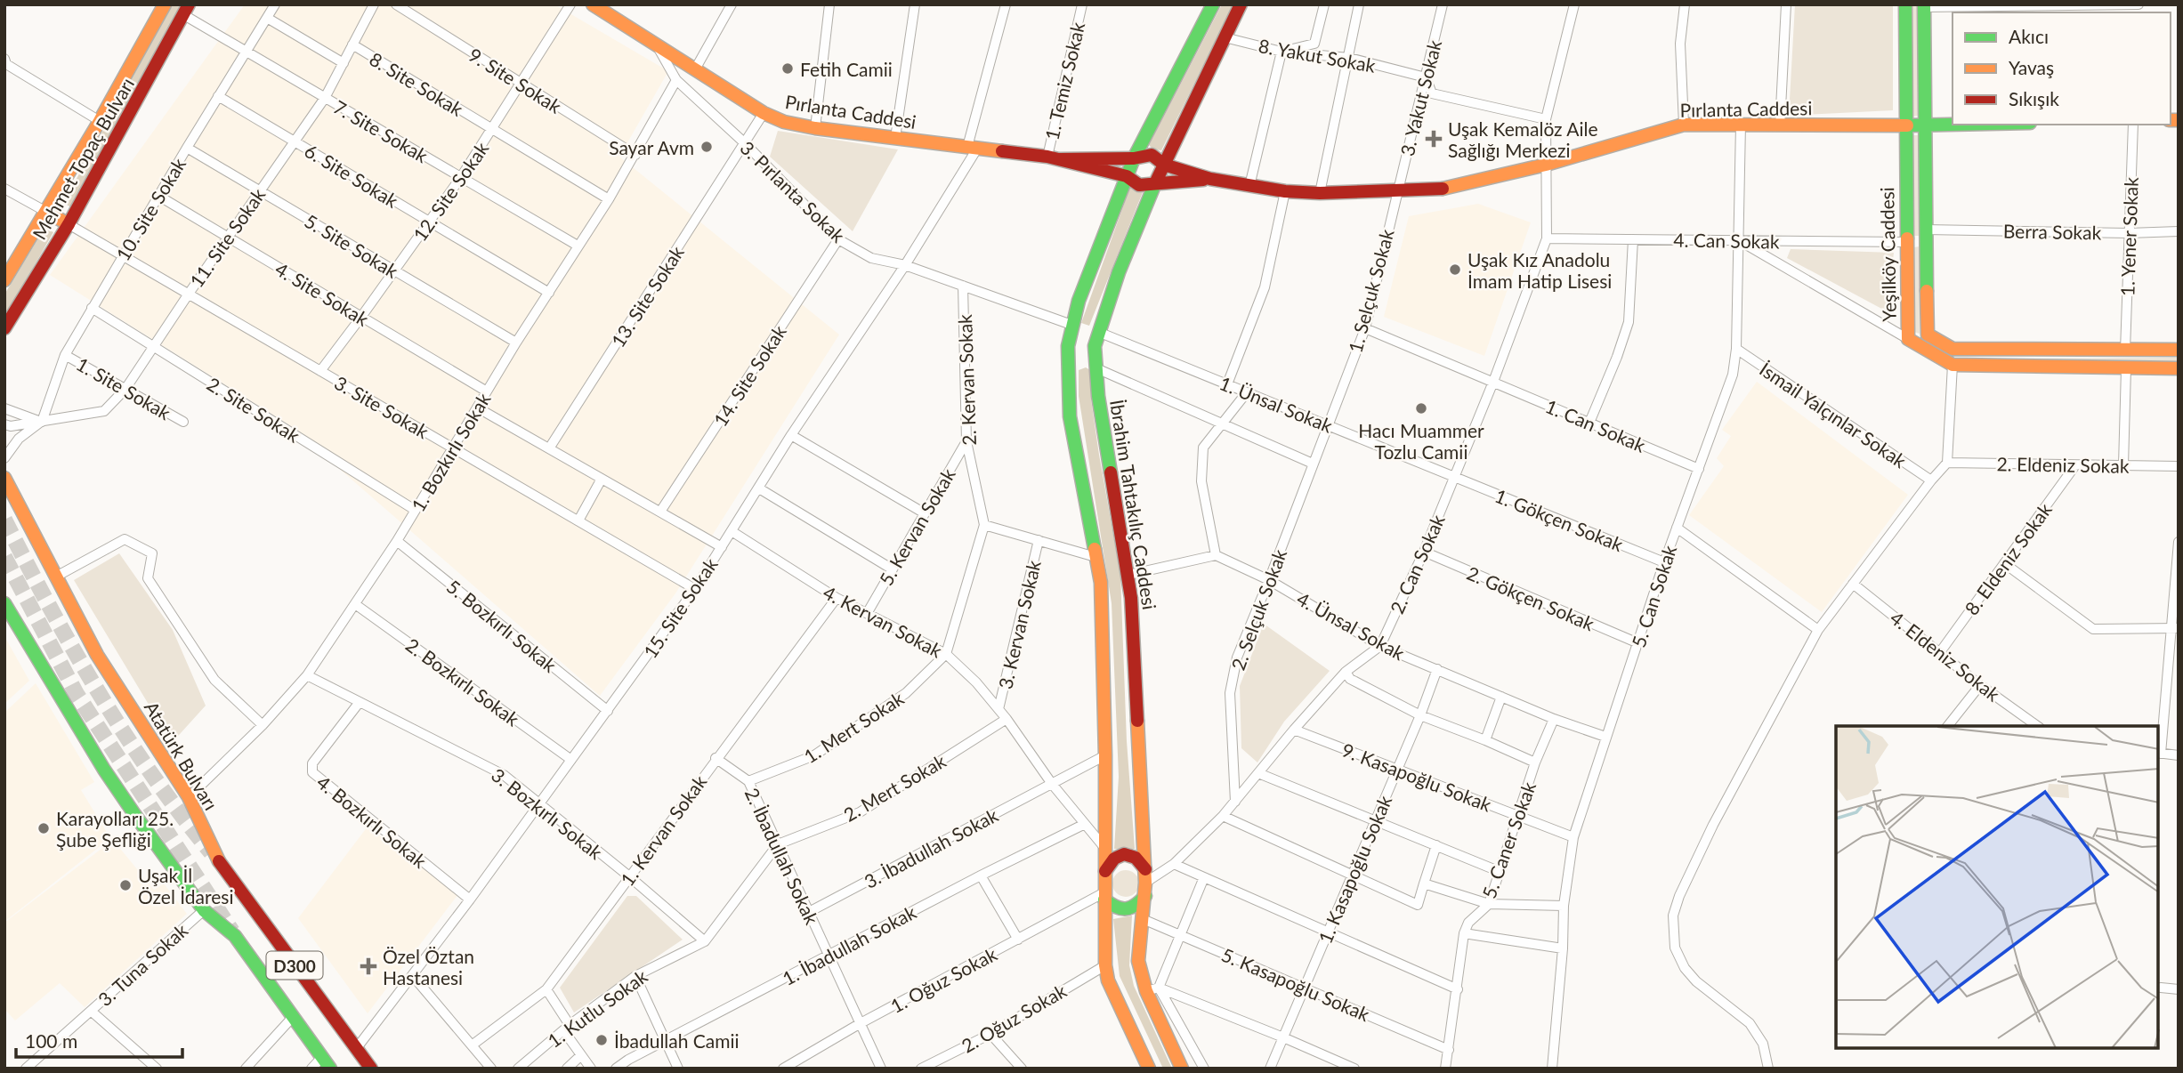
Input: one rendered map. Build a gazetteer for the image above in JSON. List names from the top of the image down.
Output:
{
  "streets": {
    "main road": [
      "Pırlanta Caddesi",
      "Mehmet Topaç Bulvarı",
      "Yeşilköy Caddesi",
      "İbrahim Tahtakılıç Caddesi",
      "Atatürk Bulvarı",
      "D300"
    ],
    "street": [
      "8. Yakut Sokak",
      "9. Site Sokak",
      "1. Temiz Sokak",
      "8. Site Sokak",
      "3. Yakut Sokak",
      "7. Site Sokak",
      "6. Site Sokak",
      "12. Site Sokak",
      "3. Pırlanta Sokak",
      "10. Site Sokak",
      "Berra Sokak",
      "1. Yener Sokak",
      "11. Site Sokak",
      "4. Can Sokak",
      "5. Site Sokak",
      "1. Selçuk Sokak",
      "4. Site Sokak",
      "13. Site Sokak",
      "14. Site Sokak",
      "2. Kervan Sokak",
      "1. Site Sokak",
      "1. Ünsal Sokak",
      "3. Site Sokak",
      "2. Site Sokak",
      "İsmail Yalçınlar Sokak",
      "1. Can Sokak",
      "1. Bozkırlı Sokak",
      "2. Eldeniz Sokak",
      "1. Gökçen Sokak",
      "5. Kervan Sokak",
      "8. Eldeniz Sokak",
      "2. Can Sokak",
      "5. Can Sokak",
      "2. Gökçen Sokak",
      "15. Site Sokak",
      "2. Selçuk Sokak",
      "4. Kervan Sokak",
      "3. Kervan Sokak",
      "5. Bozkırlı Sokak",
      "4. Ünsal Sokak",
      "4. Eldeniz Sokak",
      "2. Bozkırlı Sokak",
      "1. Mert Sokak",
      "9. Kasapoğlu Sokak",
      "2. Mert Sokak",
      "3. Bozkırlı Sokak",
      "4. Bozkırlı Sokak",
      "1. Kervan Sokak",
      "5. Caner Sokak",
      "3. İbadullah Sokak",
      "2. İbadullah Sokak",
      "1. Kasapoğlu Sokak",
      "1. İbadullah Sokak",
      "3. Tuna Sokak",
      "1. Oğuz Sokak",
      "5. Kasapoğlu Sokak",
      "1. Kutlu Sokak",
      "2. Oğuz Sokak"
    ]
  },
  "crossings": [
    ["8. Yakut Sokak", "3. Yakut Sokak"],
    ["8. Yakut Sokak", "İbrahim Tahtakılıç Caddesi"],
    ["8. Yakut Sokak", "2. Can Sokak"],
    ["9. Site Sokak", "12. Site Sokak"],
    ["9. Site Sokak", "1. Bozkırlı Sokak"],
    ["1. Temiz Sokak", "Pırlanta Caddesi"],
    ["8. Site Sokak", "12. Site Sokak"],
    ["8. Site Sokak", "10. Site Sokak"],
    ["8. Site Sokak", "11. Site Sokak"],
    ["8. Site Sokak", "1. Bozkırlı Sokak"],
    ["3. Yakut Sokak", "Pırlanta Caddesi"],
    ["3. Yakut Sokak", "1. Selçuk Sokak"],
    ["Pırlanta Caddesi", "3. Pırlanta Sokak"],
    ["Pırlanta Caddesi", "Yeşilköy Caddesi"],
    ["Pırlanta Caddesi", "1. Selçuk Sokak"],
    ["Pırlanta Caddesi", "13. Site Sokak"],
    ["Pırlanta Caddesi", "İbrahim Tahtakılıç Caddesi"],
    ["Pırlanta Caddesi", "2. Can Sokak"],
    ["Pırlanta Caddesi", "5. Can Sokak"],
    ["Pırlanta Caddesi", "15. Site Sokak"],
    ["7. Site Sokak", "Mehmet Topaç Bulvarı"],
    ["7. Site Sokak", "12. Site Sokak"],
    ["7. Site Sokak", "10. Site Sokak"],
    ["7. Site Sokak", "11. Site Sokak"],
    ["7. Site Sokak", "1. Bozkırlı Sokak"],
    ["Mehmet Topaç Bulvarı", "3. Site Sokak"],
    ["6. Site Sokak", "12. Site Sokak"],
    ["6. Site Sokak", "10. Site Sokak"],
    ["6. Site Sokak", "11. Site Sokak"],
    ["6. Site Sokak", "1. Bozkırlı Sokak"],
    ["12. Site Sokak", "5. Site Sokak"],
    ["12. Site Sokak", "4. Site Sokak"],
    ["12. Site Sokak", "3. Site Sokak"],
    ["3. Pırlanta Sokak", "13. Site Sokak"],
    ["3. Pırlanta Sokak", "14. Site Sokak"],
    ["3. Pırlanta Sokak", "2. Kervan Sokak"],
    ["3. Pırlanta Sokak", "1. Bozkırlı Sokak"],
    ["3. Pırlanta Sokak", "15. Site Sokak"],
    ["10. Site Sokak", "11. Site Sokak"],
    ["10. Site Sokak", "5. Site Sokak"],
    ["10. Site Sokak", "4. Site Sokak"],
    ["10. Site Sokak", "1. Site Sokak"],
    ["10. Site Sokak", "3. Site Sokak"],
    ["10. Site Sokak", "2. Site Sokak"],
    ["Berra Sokak", "1. Yener Sokak"],
    ["Berra Sokak", "Yeşilköy Caddesi"],
    ["11. Site Sokak", "5. Site Sokak"],
    ["11. Site Sokak", "4. Site Sokak"],
    ["11. Site Sokak", "1. Site Sokak"],
    ["11. Site Sokak", "3. Site Sokak"],
    ["11. Site Sokak", "2. Site Sokak"],
    ["4. Can Sokak", "Yeşilköy Caddesi"],
    ["4. Can Sokak", "2. Can Sokak"],
    ["4. Can Sokak", "5. Can Sokak"],
    ["5. Site Sokak", "1. Bozkırlı Sokak"],
    ["1. Selçuk Sokak", "1. Ünsal Sokak"],
    ["1. Selçuk Sokak", "2. Selçuk Sokak"],
    ["4. Site Sokak", "1. Bozkırlı Sokak"],
    ["2. Kervan Sokak", "5. Kervan Sokak"],
    ["2. Kervan Sokak", "4. Kervan Sokak"],
    ["2. Kervan Sokak", "1. Mert Sokak"],
    ["1. Ünsal Sokak", "İbrahim Tahtakılıç Caddesi"],
    ["1. Ünsal Sokak", "1. Gökçen Sokak"],
    ["1. Ünsal Sokak", "2. Can Sokak"],
    ["1. Ünsal Sokak", "2. Selçuk Sokak"],
    ["3. Site Sokak", "1. Bozkırlı Sokak"],
    ["3. Site Sokak", "15. Site Sokak"],
    ["2. Site Sokak", "1. Bozkırlı Sokak"],
    ["İsmail Yalçınlar Sokak", "5. Can Sokak"],
    ["1. Can Sokak", "2. Can Sokak"],
    ["1. Can Sokak", "5. Can Sokak"],
    ["1. Bozkırlı Sokak", "5. Bozkırlı Sokak"],
    ["1. Bozkırlı Sokak", "2. Bozkırlı Sokak"],
    ["1. Bozkırlı Sokak", "Atatürk Bulvarı"],
    ["1. Bozkırlı Sokak", "3. Bozkırlı Sokak"],
    ["2. Eldeniz Sokak", "8. Eldeniz Sokak"],
    ["İbrahim Tahtakılıç Caddesi", "2. Can Sokak"],
    ["İbrahim Tahtakılıç Caddesi", "1. Oğuz Sokak"],
    ["İbrahim Tahtakılıç Caddesi", "5. Kasapoğlu Sokak"],
    ["1. Gökçen Sokak", "2. Can Sokak"],
    ["1. Gökçen Sokak", "5. Can Sokak"],
    ["5. Kervan Sokak", "4. Kervan Sokak"],
    ["8. Eldeniz Sokak", "4. Eldeniz Sokak"],
    ["2. Can Sokak", "2. Gökçen Sokak"],
    ["2. Can Sokak", "2. Selçuk Sokak"],
    ["2. Can Sokak", "4. Ünsal Sokak"],
    ["2. Can Sokak", "9. Kasapoğlu Sokak"],
    ["2. Can Sokak", "1. Oğuz Sokak"],
    ["5. Can Sokak", "2. Gökçen Sokak"],
    ["5. Can Sokak", "4. Ünsal Sokak"],
    ["5. Can Sokak", "9. Kasapoğlu Sokak"],
    ["15. Site Sokak", "4. Kervan Sokak"],
    ["15. Site Sokak", "5. Bozkırlı Sokak"],
    ["15. Site Sokak", "2. Bozkırlı Sokak"],
    ["15. Site Sokak", "Atatürk Bulvarı"],
    ["15. Site Sokak", "3. Bozkırlı Sokak"],
    ["15. Site Sokak", "4. Bozkırlı Sokak"],
    ["2. Selçuk Sokak", "4. Ünsal Sokak"],
    ["4. Kervan Sokak", "3. Kervan Sokak"],
    ["4. Kervan Sokak", "1. Mert Sokak"],
    ["4. Kervan Sokak", "2. Mert Sokak"],
    ["4. Kervan Sokak", "1. Kervan Sokak"],
    ["4. Kervan Sokak", "3. İbadullah Sokak"],
    ["4. Kervan Sokak", "1. İbadullah Sokak"],
    ["4. Ünsal Sokak", "5. Caner Sokak"],
    ["4. Ünsal Sokak", "1. Kasapoğlu Sokak"],
    ["1. Mert Sokak", "2. İbadullah Sokak"],
    ["9. Kasapoğlu Sokak", "5. Caner Sokak"],
    ["9. Kasapoğlu Sokak", "1. Kasapoğlu Sokak"],
    ["2. Mert Sokak", "2. İbadullah Sokak"],
    ["2. Mert Sokak", "1. Kutlu Sokak"],
    ["3. Bozkırlı Sokak", "4. Bozkırlı Sokak"],
    ["3. Bozkırlı Sokak", "1. Kervan Sokak"],
    ["3. Bozkırlı Sokak", "1. Kutlu Sokak"],
    ["1. Kervan Sokak", "2. İbadullah Sokak"],
    ["3. İbadullah Sokak", "2. İbadullah Sokak"],
    ["2. İbadullah Sokak", "1. İbadullah Sokak"],
    ["2. İbadullah Sokak", "1. Oğuz Sokak"],
    ["2. İbadullah Sokak", "1. Kutlu Sokak"],
    ["1. Kasapoğlu Sokak", "5. Kasapoğlu Sokak"],
    ["3. Tuna Sokak", "D300"]
  ],
  "places": {
    "other": [
      "Fetih Camii",
      "Sayar Avm",
      "Uşak Kız Anadolu İmam Hatip Lisesi",
      "Hacı Muammer Tozlu Camii",
      "Karayolları 25. Şube Şefliği",
      "Uşak İl Özel İdaresi",
      "İbadullah Camii"
    ],
    "health": ["Uşak Kemalöz Aile Sağlığı Merkezi", "Özel Öztan Hastanesi"]
  },
  "legend": ["Akıcı", "Yavaş", "Sıkışık"],
  "scale_bar": "100 m"
}
